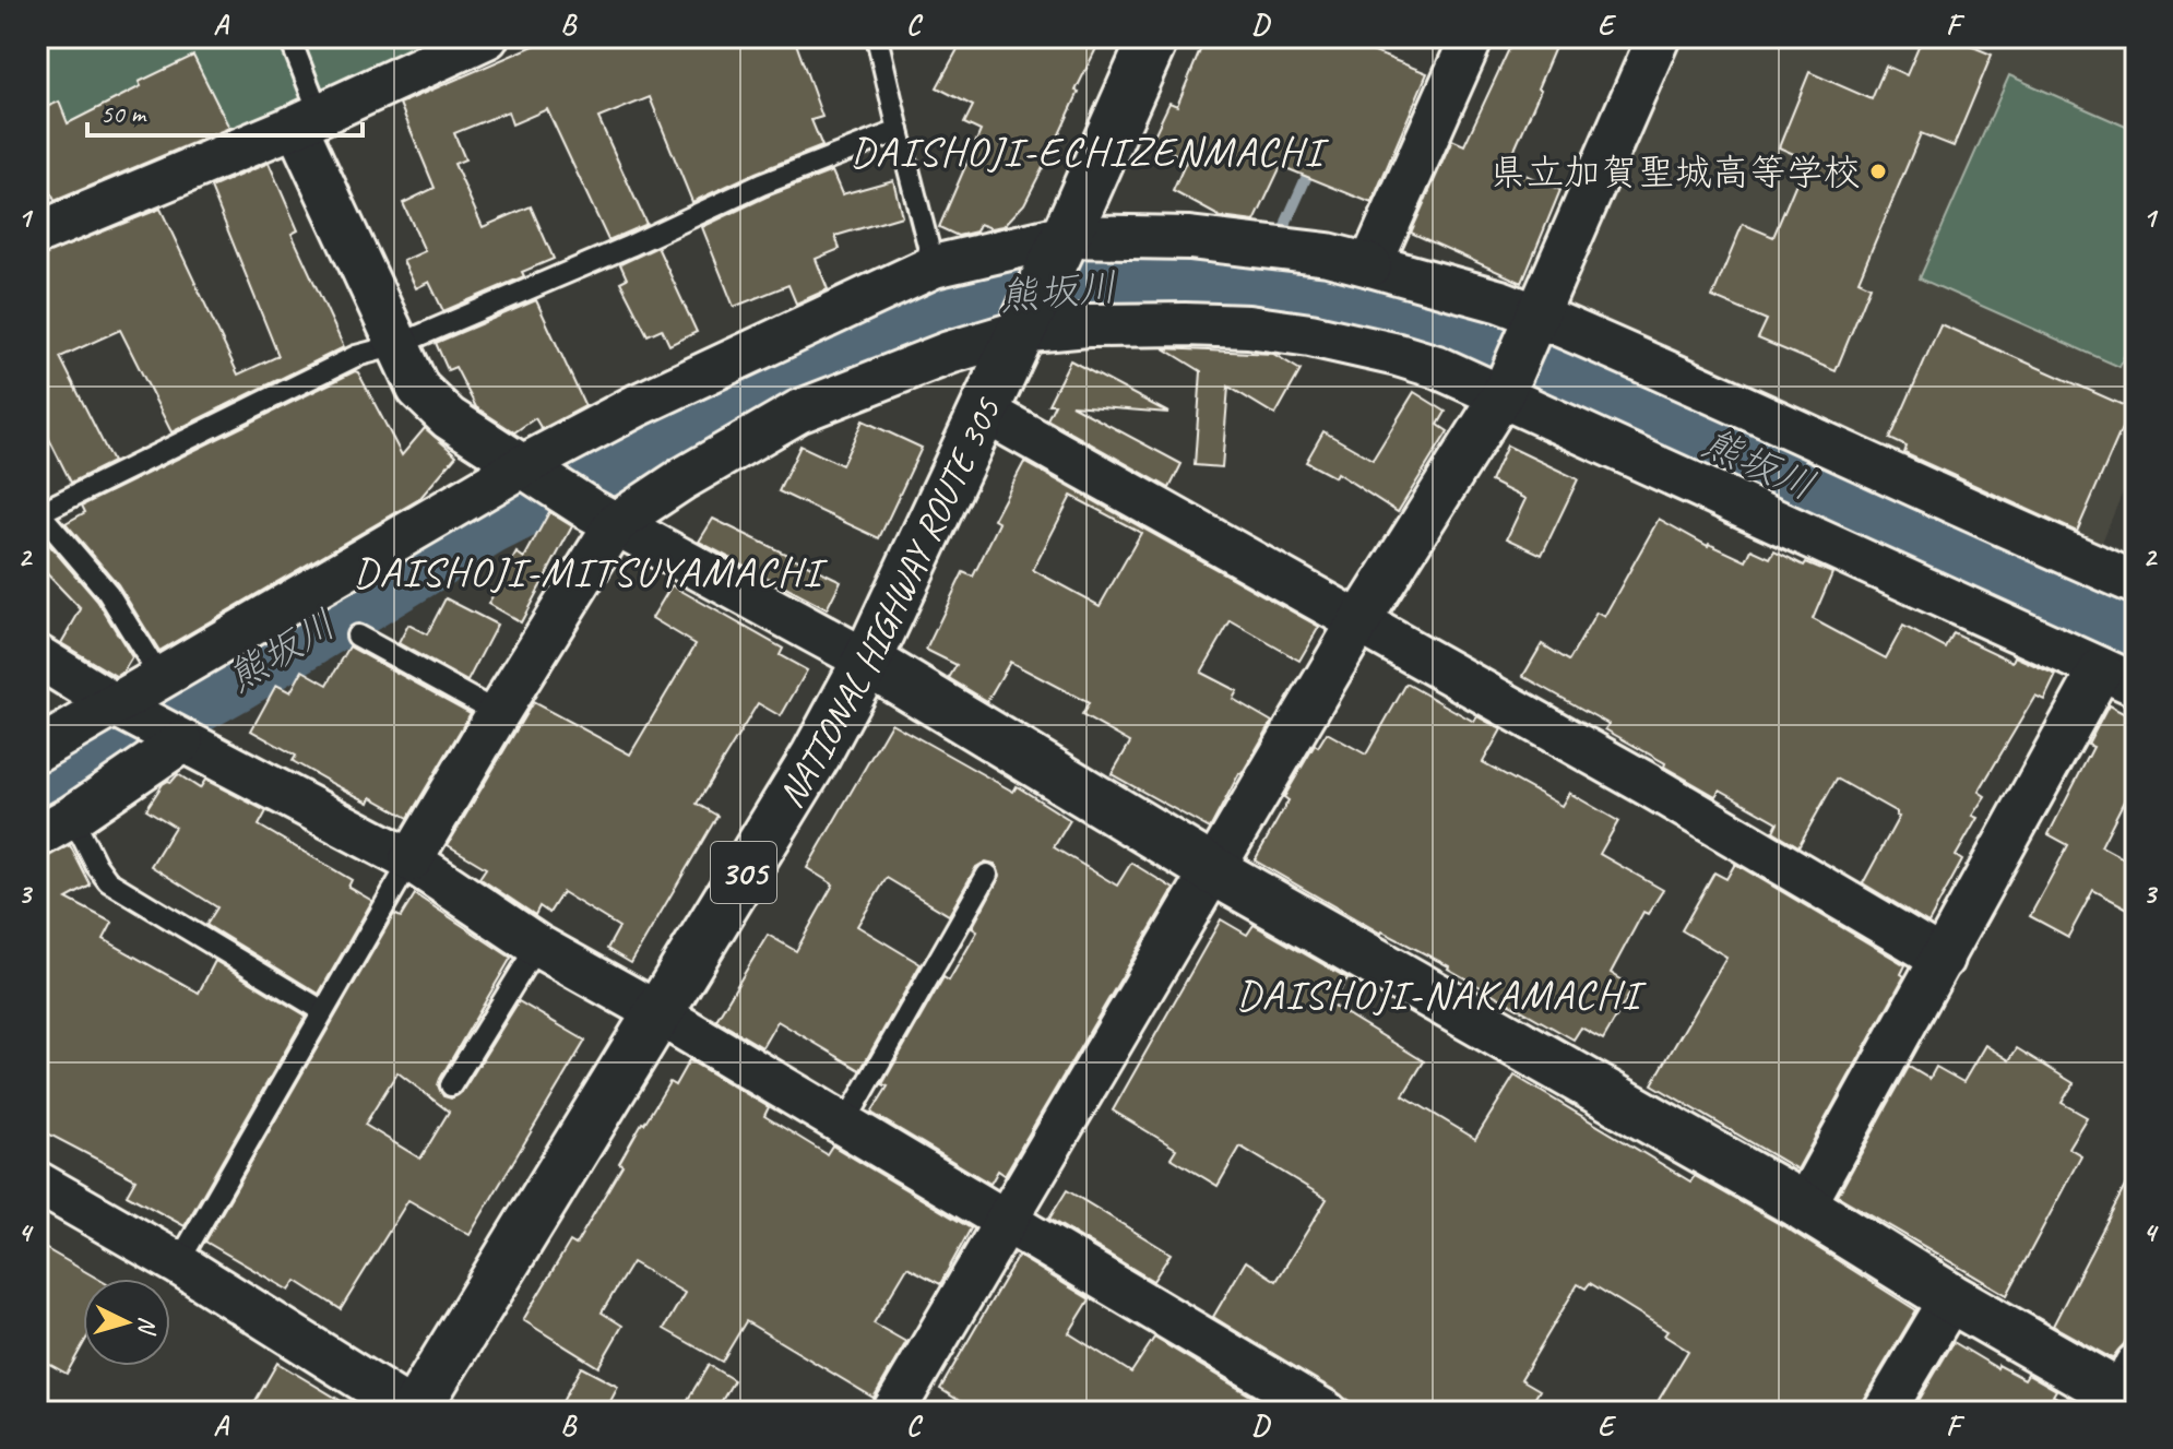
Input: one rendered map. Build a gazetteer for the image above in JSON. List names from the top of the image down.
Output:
{
  "streets": {
    "main road": ["NATIONAL HIGHWAY ROUTE 305", "305"]
  },
  "districts": ["DAISHOJI-ECHIZENMACHI", "DAISHOJI-MITSUYAMACHI", "DAISHOJI-NAKAMACHI"],
  "water": ["熊坂川"],
  "places": ["県立加賀聖城高等学校"],
  "scale_bar": "50 m",
  "north": "right",
  "grid": {
    "columns": [
      "A",
      "B",
      "C",
      "D",
      "E",
      "F"
    ],
    "rows": [
      "1",
      "2",
      "3",
      "4"
    ]
  }
}
